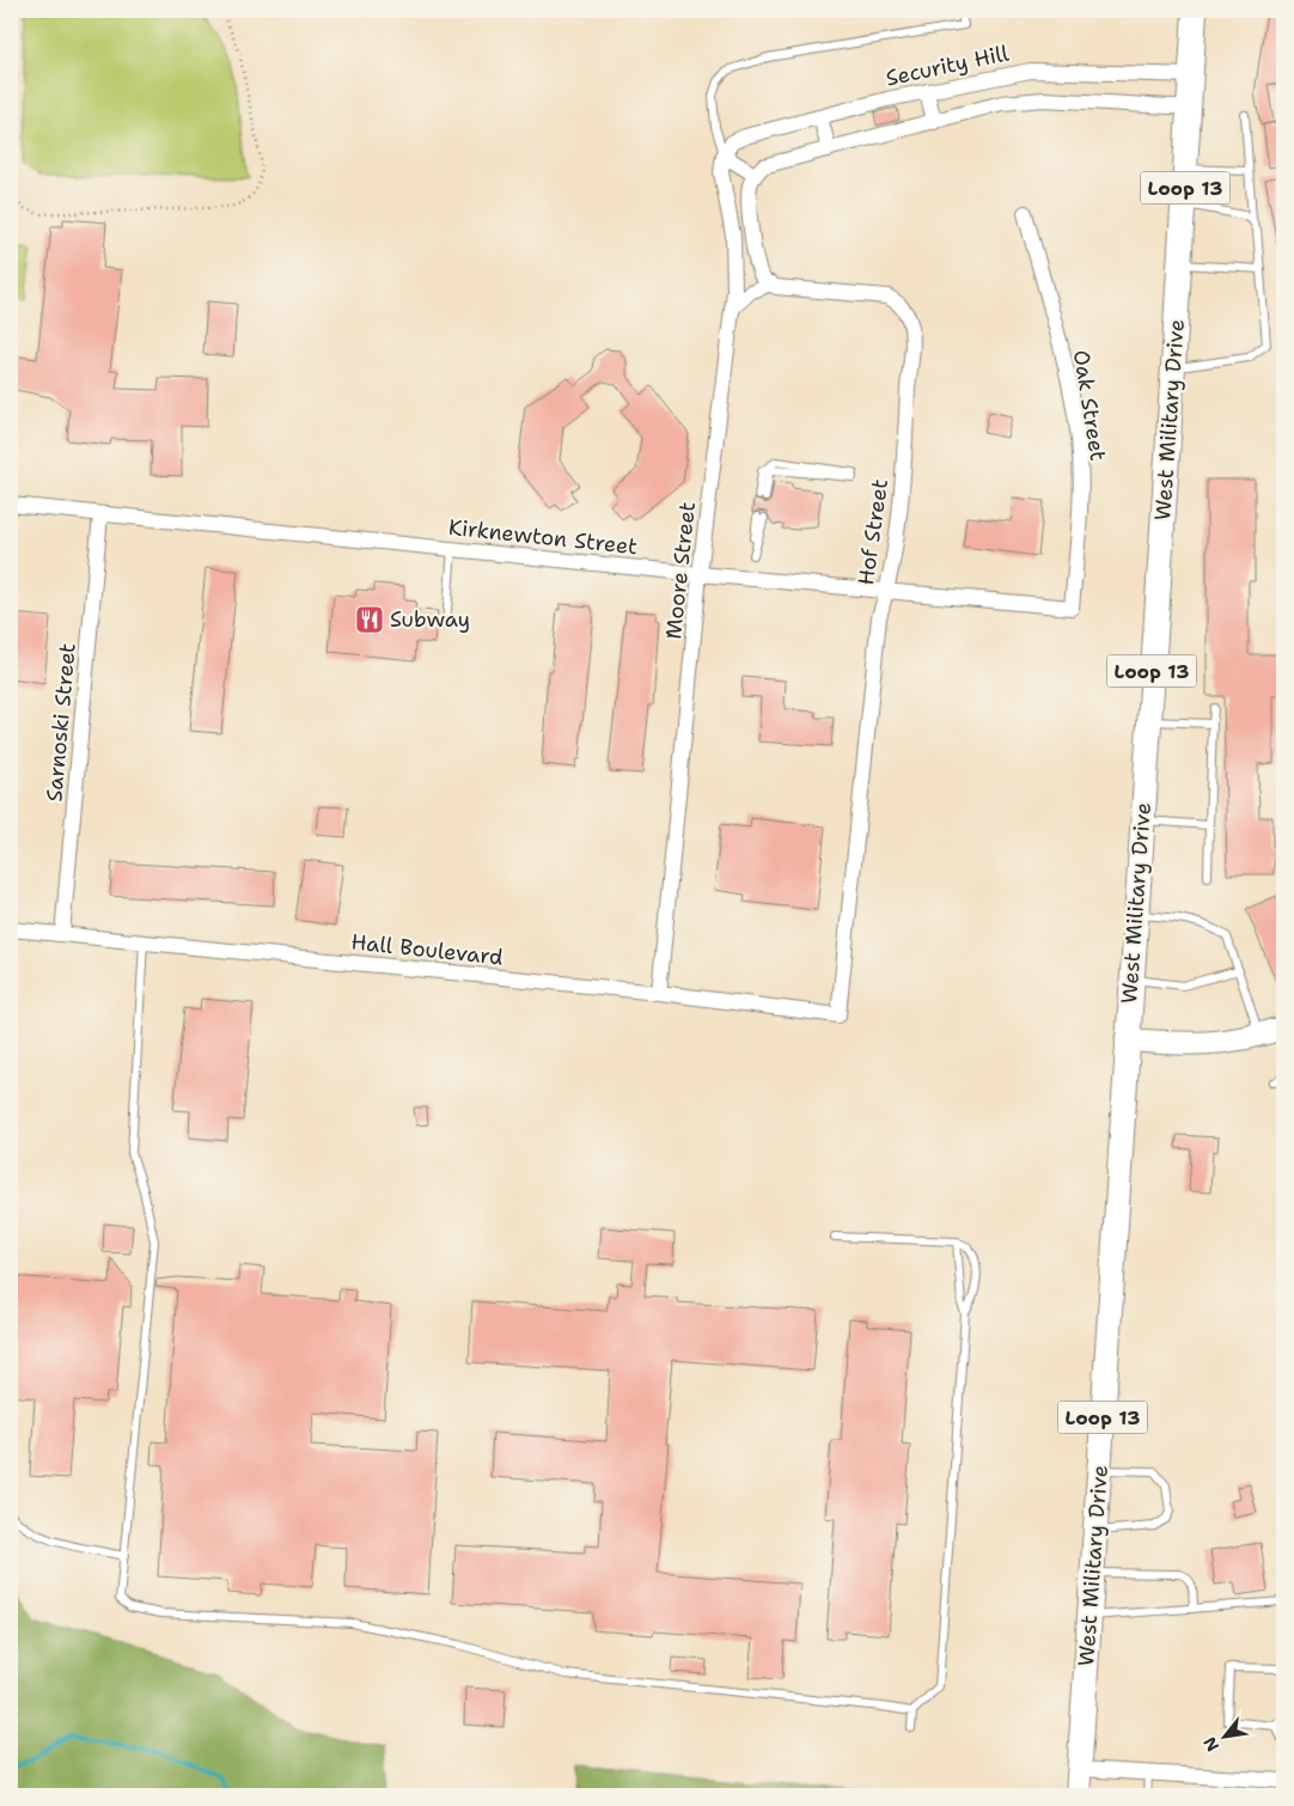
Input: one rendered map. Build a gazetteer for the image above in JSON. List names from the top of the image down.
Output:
{
  "streets": {
    "main road": ["Loop 13", "West Military Drive"],
    "street": [
      "Security Hill",
      "Oak Street",
      "Hof Street",
      "Kirknewton Street",
      "Moore Street",
      "Sarnoski Street",
      "Hall Boulevard"
    ]
  },
  "crossings": [
    ["Security Hill", "West Military Drive"],
    ["Security Hill", "Moore Street"],
    ["Oak Street", "Kirknewton Street"],
    ["Hof Street", "Kirknewton Street"],
    ["Hof Street", "Hall Boulevard"],
    ["Kirknewton Street", "Moore Street"],
    ["Kirknewton Street", "Sarnoski Street"],
    ["Moore Street", "Hall Boulevard"],
    ["Sarnoski Street", "Hall Boulevard"]
  ],
  "places": {
    "restaurant": ["Subway"]
  },
  "north": "bottom left"
}
